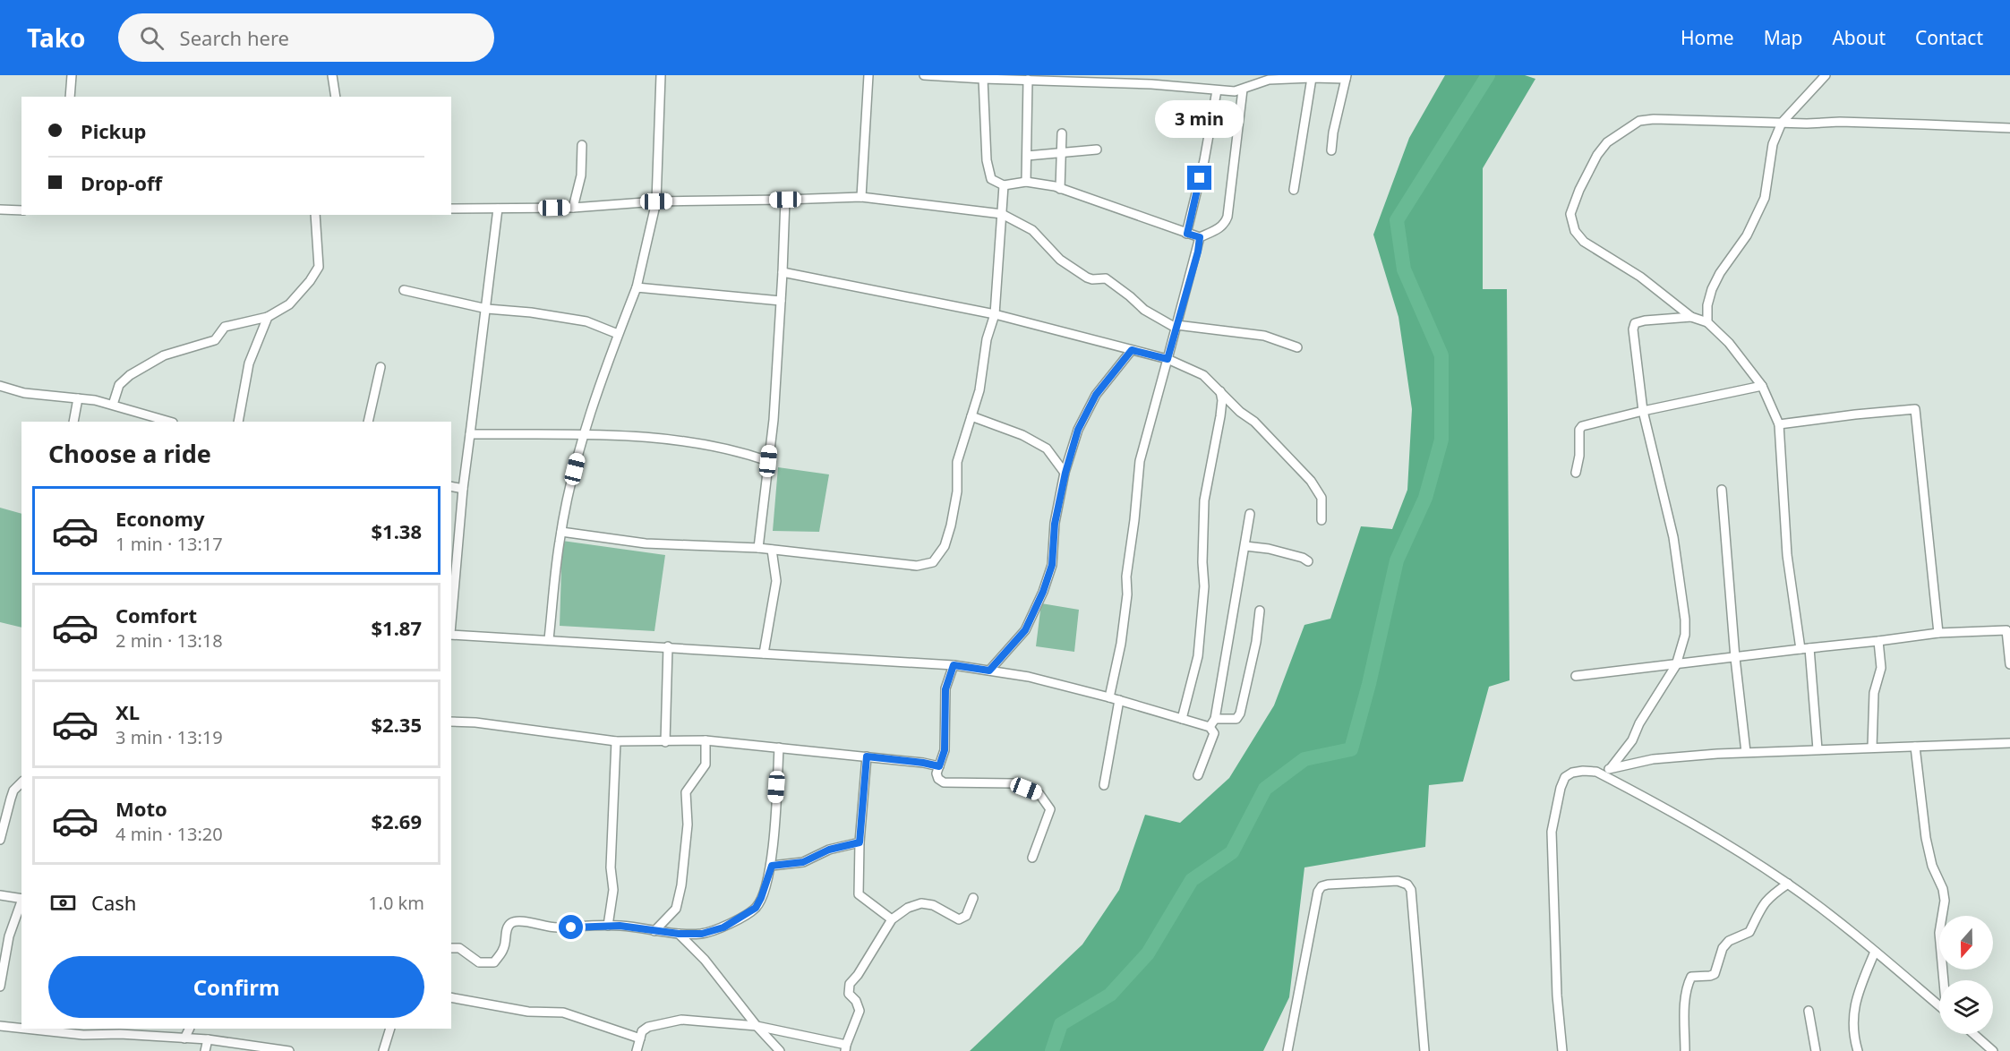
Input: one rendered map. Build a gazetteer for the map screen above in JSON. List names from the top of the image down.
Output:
{
  "north": "bottom",
  "page": {
    "header": "Tako",
    "search": "Search here",
    "nav": [
      "Home",
      "Map",
      "About",
      "Contact"
    ],
    "banner": ["Pickup", "Drop-off"],
    "bubble": "3 min",
    "heading": "Choose a ride",
    "list": [
      {
        "name": "Economy",
        "note": "1 min · 13:17",
        "value": "$1.38"
      },
      {
        "name": "Comfort",
        "note": "2 min · 13:18",
        "value": "$1.87"
      },
      {
        "name": "XL",
        "note": "3 min · 13:19",
        "value": "$2.35"
      },
      {
        "name": "Moto",
        "note": "4 min · 13:20",
        "value": "$2.69"
      }
    ],
    "pay": ["Cash", "1.0 km"],
    "buttons": "Confirm"
  }
}
